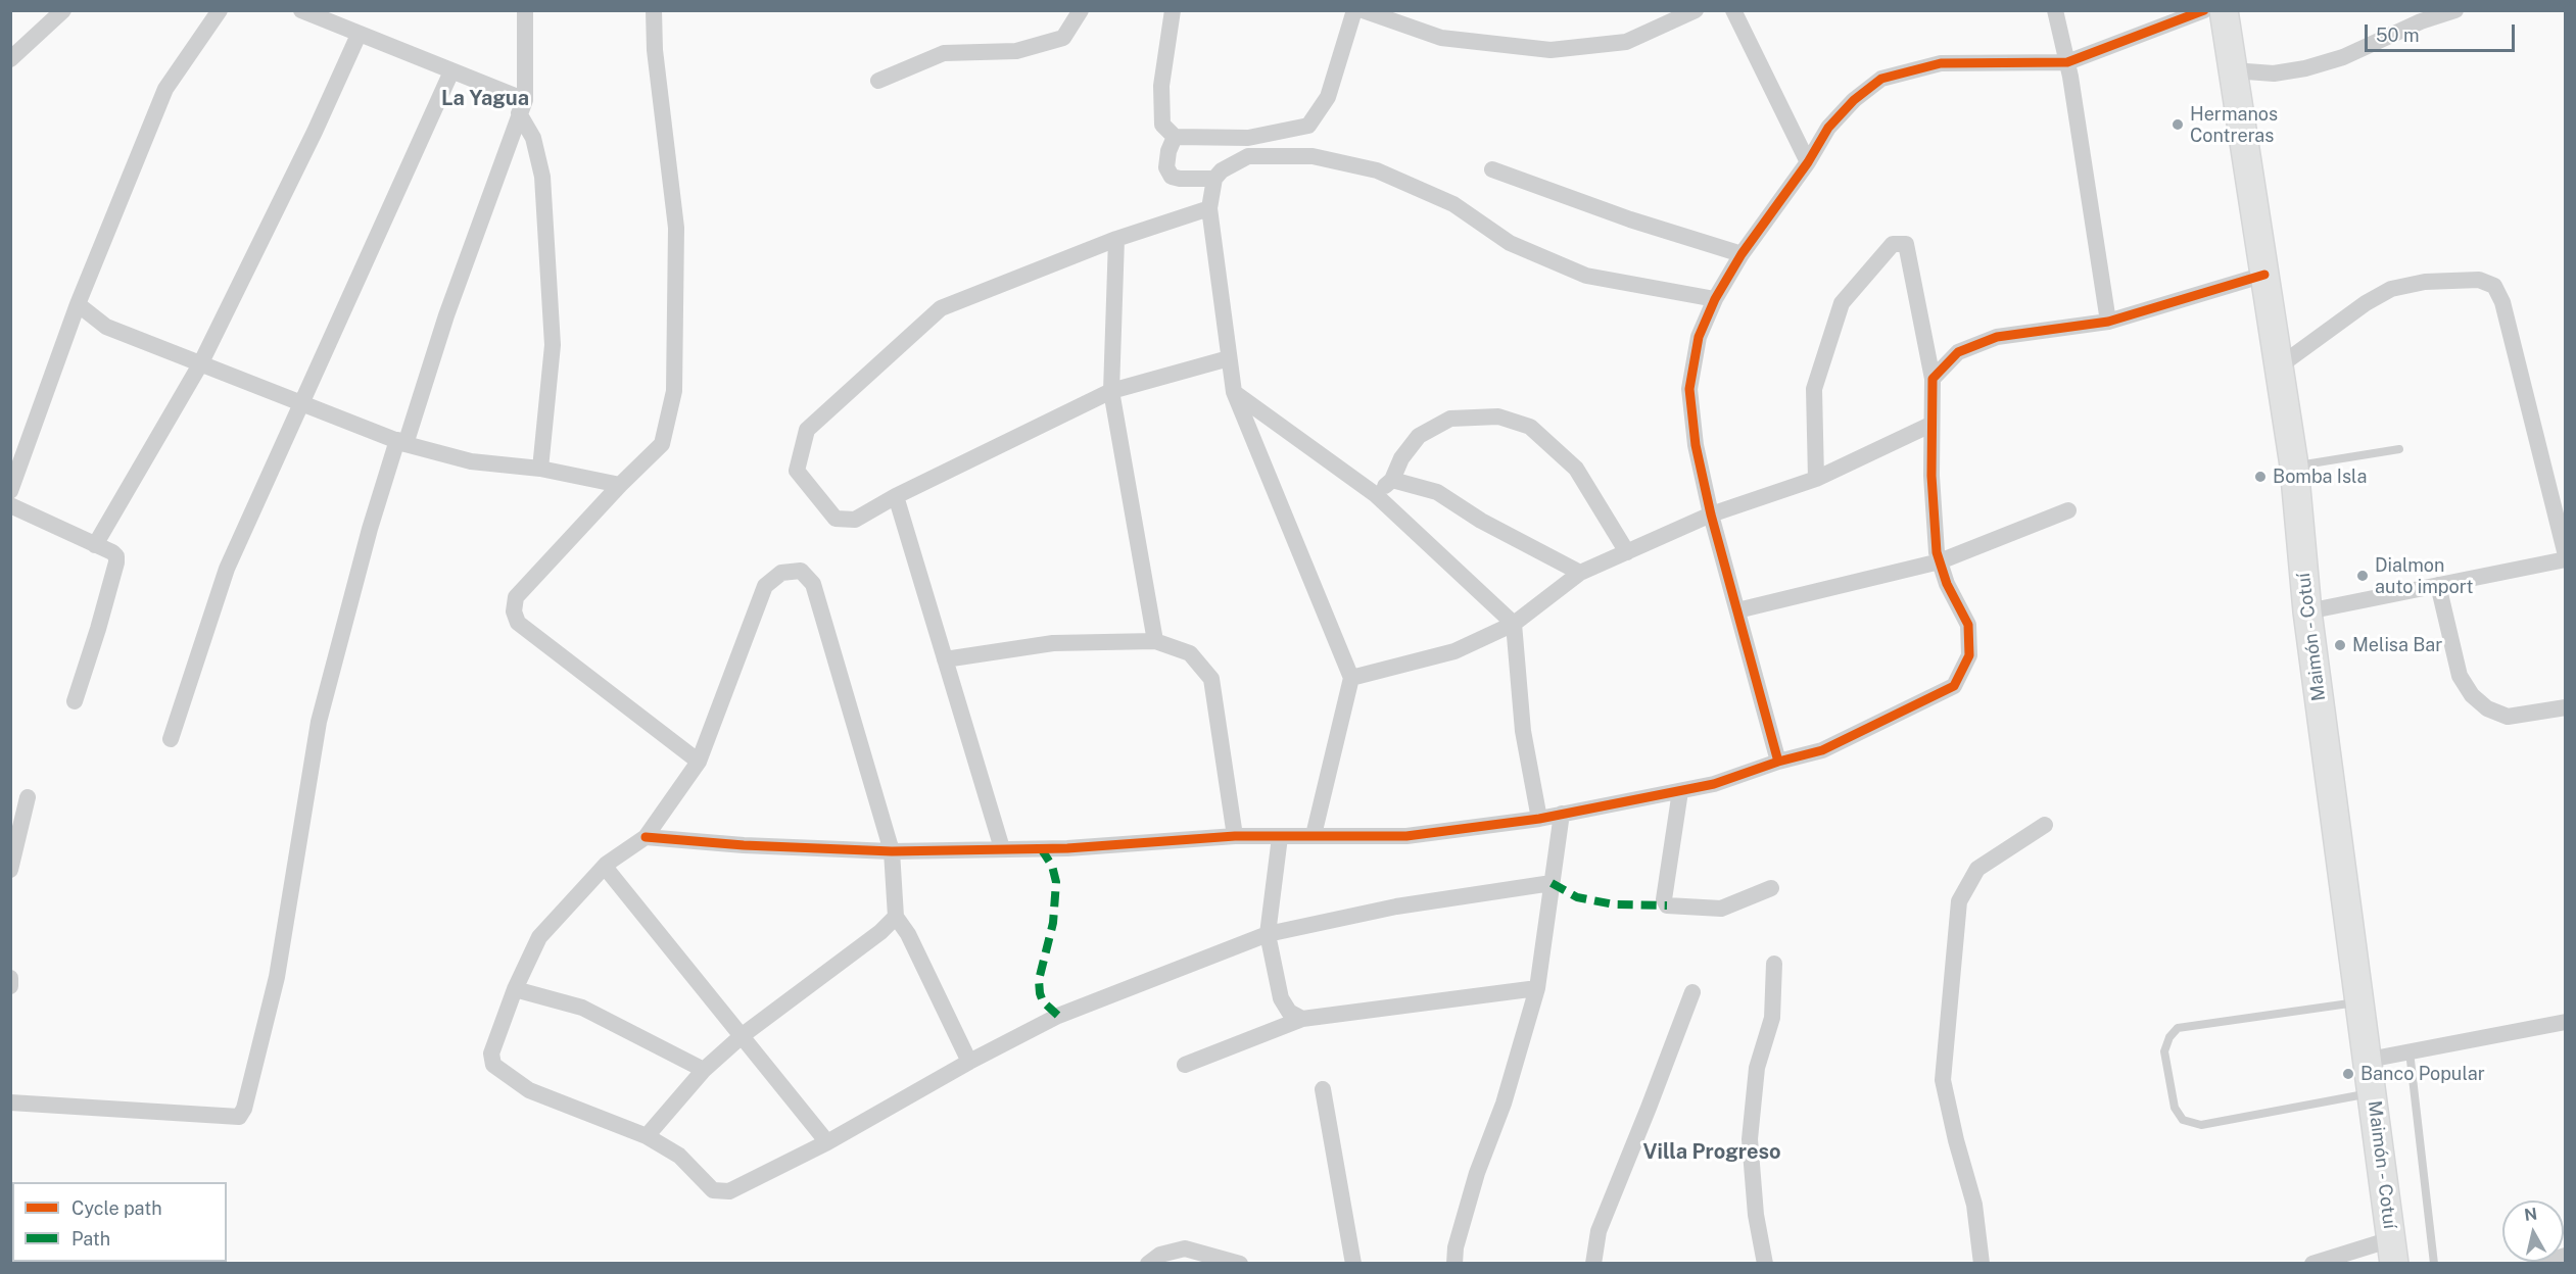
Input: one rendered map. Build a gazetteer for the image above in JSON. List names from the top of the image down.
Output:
{
  "streets": {
    "main road": ["Maimón - Cotuí"]
  },
  "districts": ["La Yagua", "Villa Progreso"],
  "places": [
    "Hermanos Contreras",
    "Bomba Isla",
    "Dialmon auto import",
    "Melisa Bar",
    "Banco Popular"
  ],
  "legend": ["Cycle path", "Path"],
  "scale_bar": "50 m",
  "north": "top"
}
